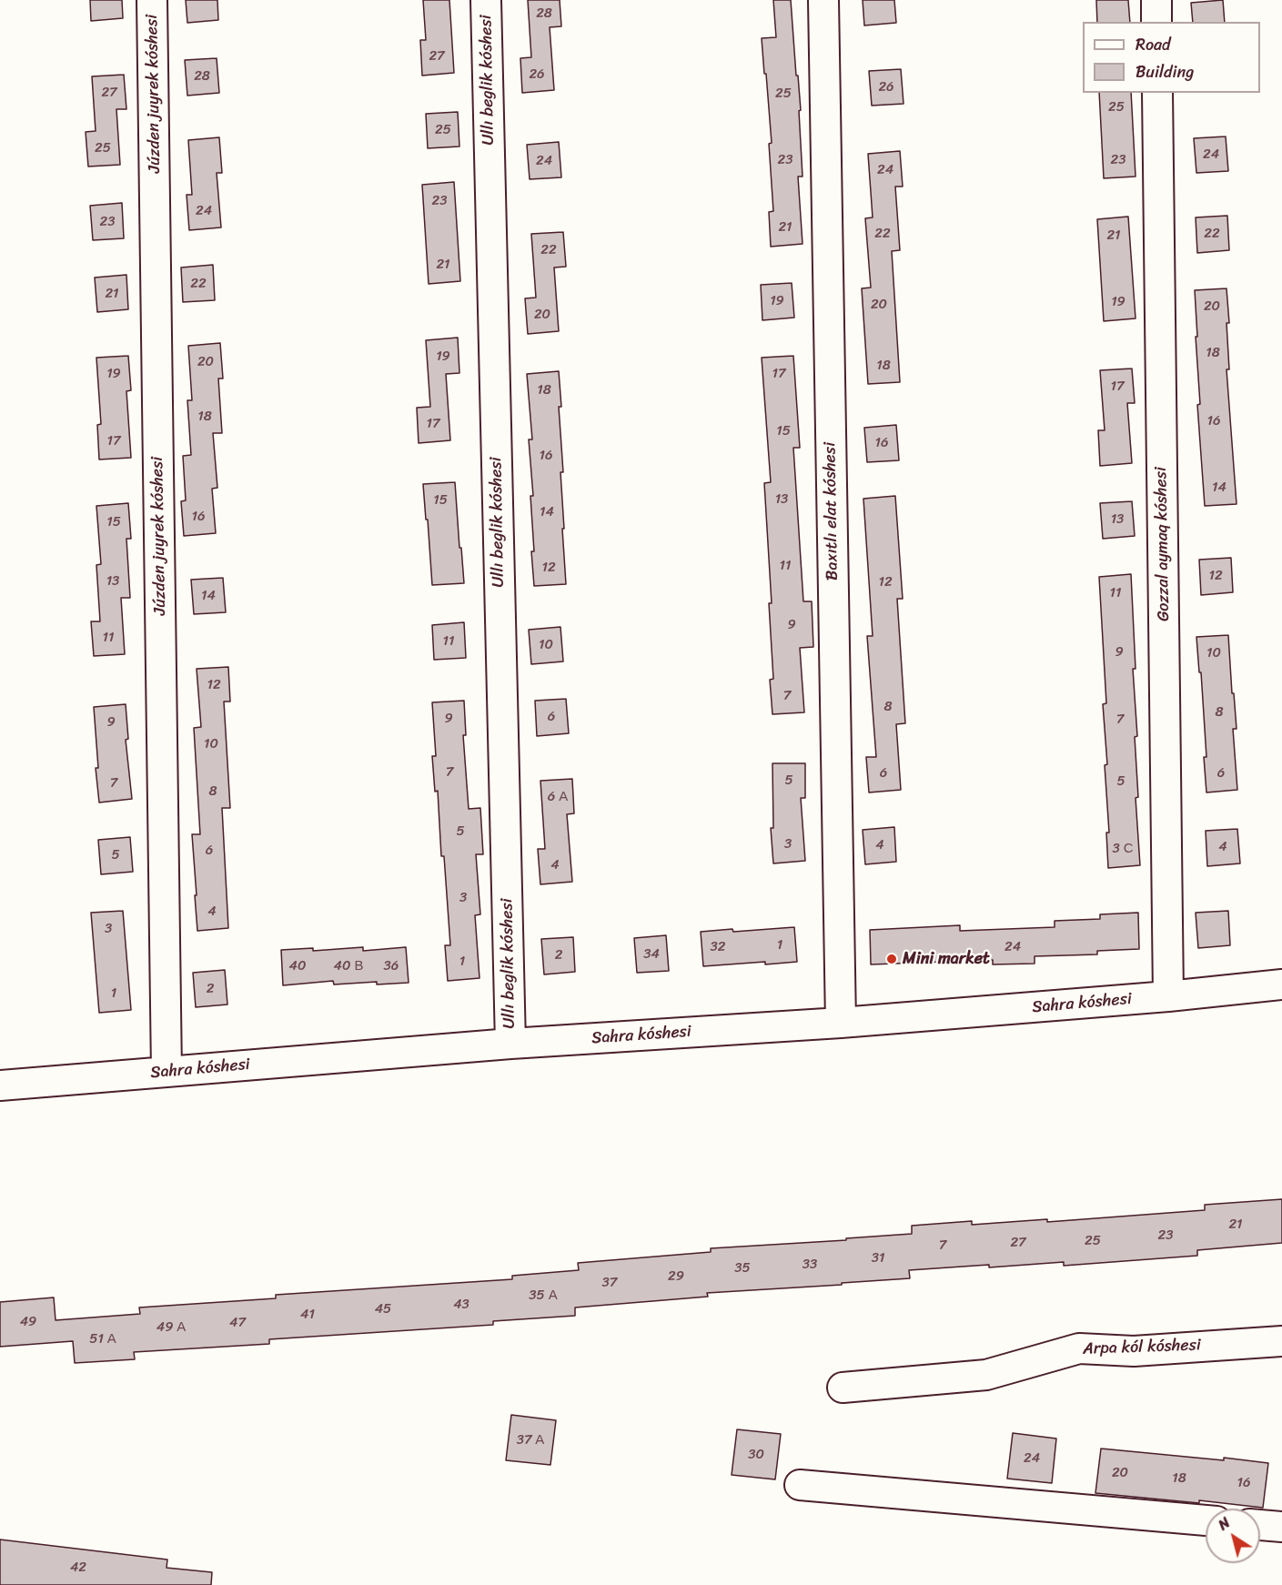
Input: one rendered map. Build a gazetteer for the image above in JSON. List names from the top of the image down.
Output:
{
  "streets": {
    "street": [
      "Ullı beglik kóshesi",
      "Júzden juyrek kóshesi",
      "Baxıtlı elat kóshesi",
      "Gozzal aymaq kóshesi",
      "Sahra kóshesi",
      "Arpa kól kóshesi"
    ]
  },
  "crossings": [
    ["Ullı beglik kóshesi", "Sahra kóshesi"],
    ["Júzden juyrek kóshesi", "Sahra kóshesi"],
    ["Baxıtlı elat kóshesi", "Sahra kóshesi"],
    ["Gozzal aymaq kóshesi", "Sahra kóshesi"]
  ],
  "places": ["Mini market"],
  "house_numbers": [
    "28",
    "27",
    "26",
    "28",
    "26",
    "27",
    "25",
    "25",
    "25",
    "25",
    "24",
    "23",
    "23",
    "24",
    "24",
    "23",
    "24",
    "23",
    "21",
    "22",
    "22",
    "21",
    "22",
    "21",
    "22",
    "21",
    "19",
    "19",
    "20",
    "20",
    "20",
    "18",
    "19",
    "20",
    "18",
    "19",
    "17",
    "17",
    "18",
    "18",
    "16",
    "17",
    "15",
    "17",
    "16",
    "16",
    "14",
    "13",
    "15",
    "14",
    "16",
    "13",
    "15",
    "11",
    "12",
    "12",
    "13",
    "12",
    "11",
    "14",
    "9",
    "11",
    "11",
    "10",
    "9",
    "10",
    "12",
    "7",
    "8",
    "8",
    "6",
    "9",
    "7",
    "9",
    "10",
    "7",
    "6",
    "6",
    "5",
    "5",
    "7",
    "8",
    "6 А",
    "5",
    "3",
    "4",
    "4",
    "3 С",
    "6",
    "5",
    "4",
    "3",
    "4",
    "3",
    "1",
    "32",
    "24",
    "34",
    "2",
    "1",
    "40",
    "40 В",
    "36",
    "2",
    "1",
    "21",
    "23",
    "25",
    "27",
    "7",
    "31",
    "33",
    "35",
    "29",
    "37",
    "35 А",
    "43",
    "45",
    "41",
    "49",
    "47",
    "49 А",
    "51 А",
    "37 А",
    "30",
    "24",
    "20",
    "18",
    "16",
    "42"
  ],
  "legend": ["Road", "Building"],
  "north": "top left"
}
